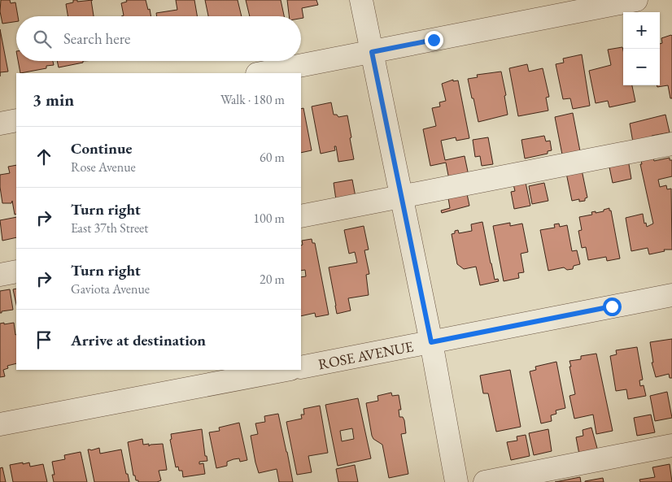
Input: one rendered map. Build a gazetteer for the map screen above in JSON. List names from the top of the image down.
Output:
{
  "streets": {
    "street": ["ROSE AVENUE"]
  },
  "page": {
    "map_buttons": ["+", "−"],
    "search": "Search here",
    "heading": ["3 min", "Walk · 180 m"],
    "list": [
      ["Continue", "Rose Avenue", "60 m"],
      ["Turn right", "East 37th Street", "100 m"],
      ["Turn right", "Gaviota Avenue", "20 m"],
      "Arrive at destination"
    ]
  }
}
